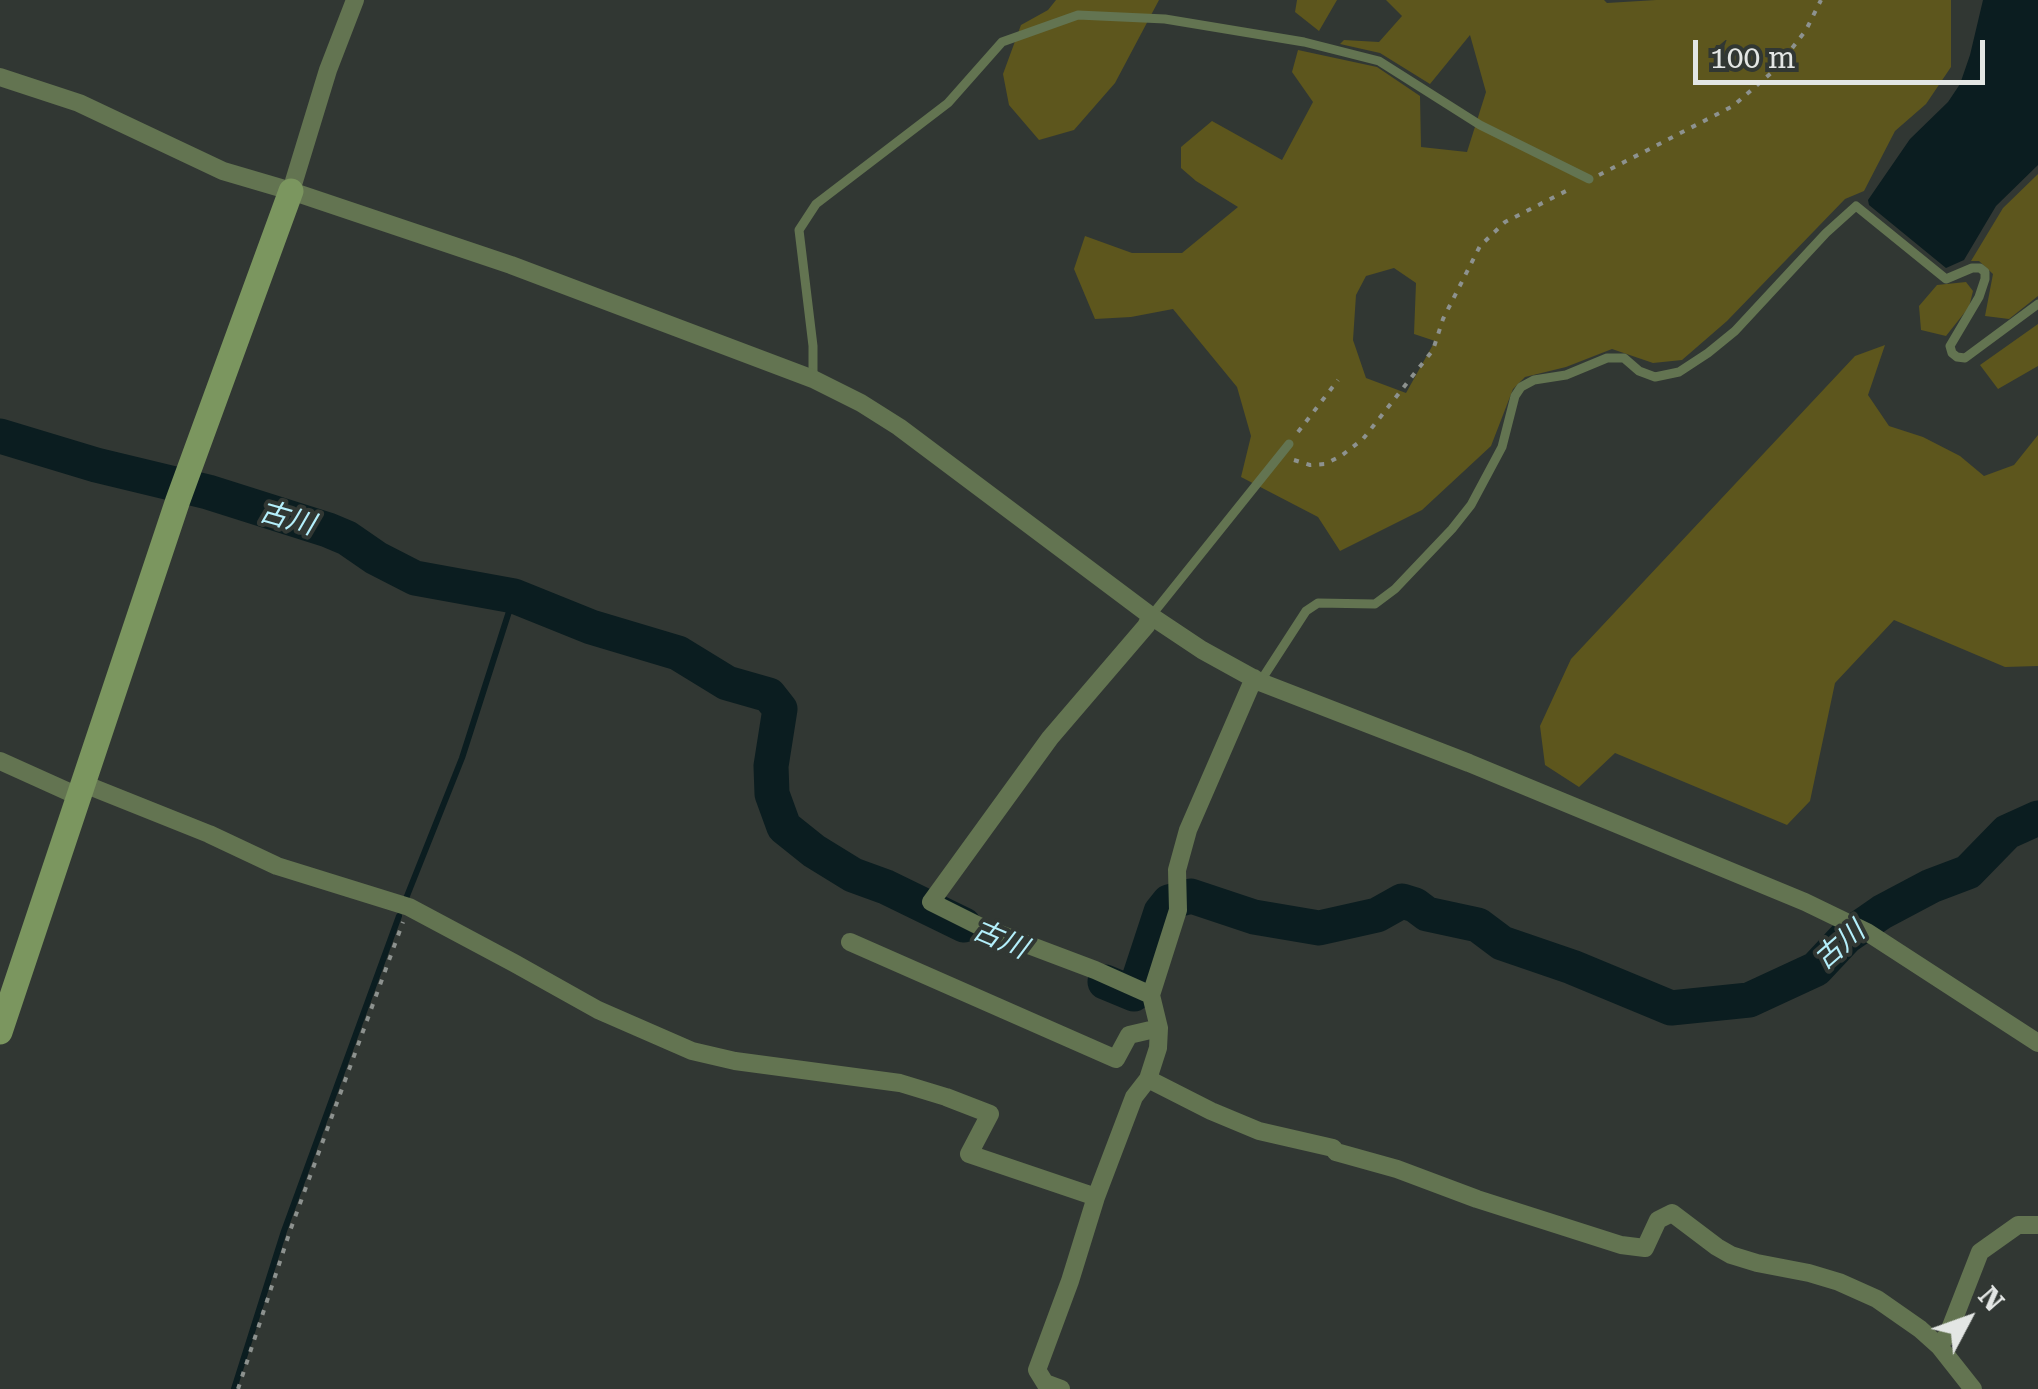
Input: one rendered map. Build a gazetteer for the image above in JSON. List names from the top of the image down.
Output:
{
  "water": ["古川"],
  "scale_bar": "100 m",
  "north": "top right"
}
